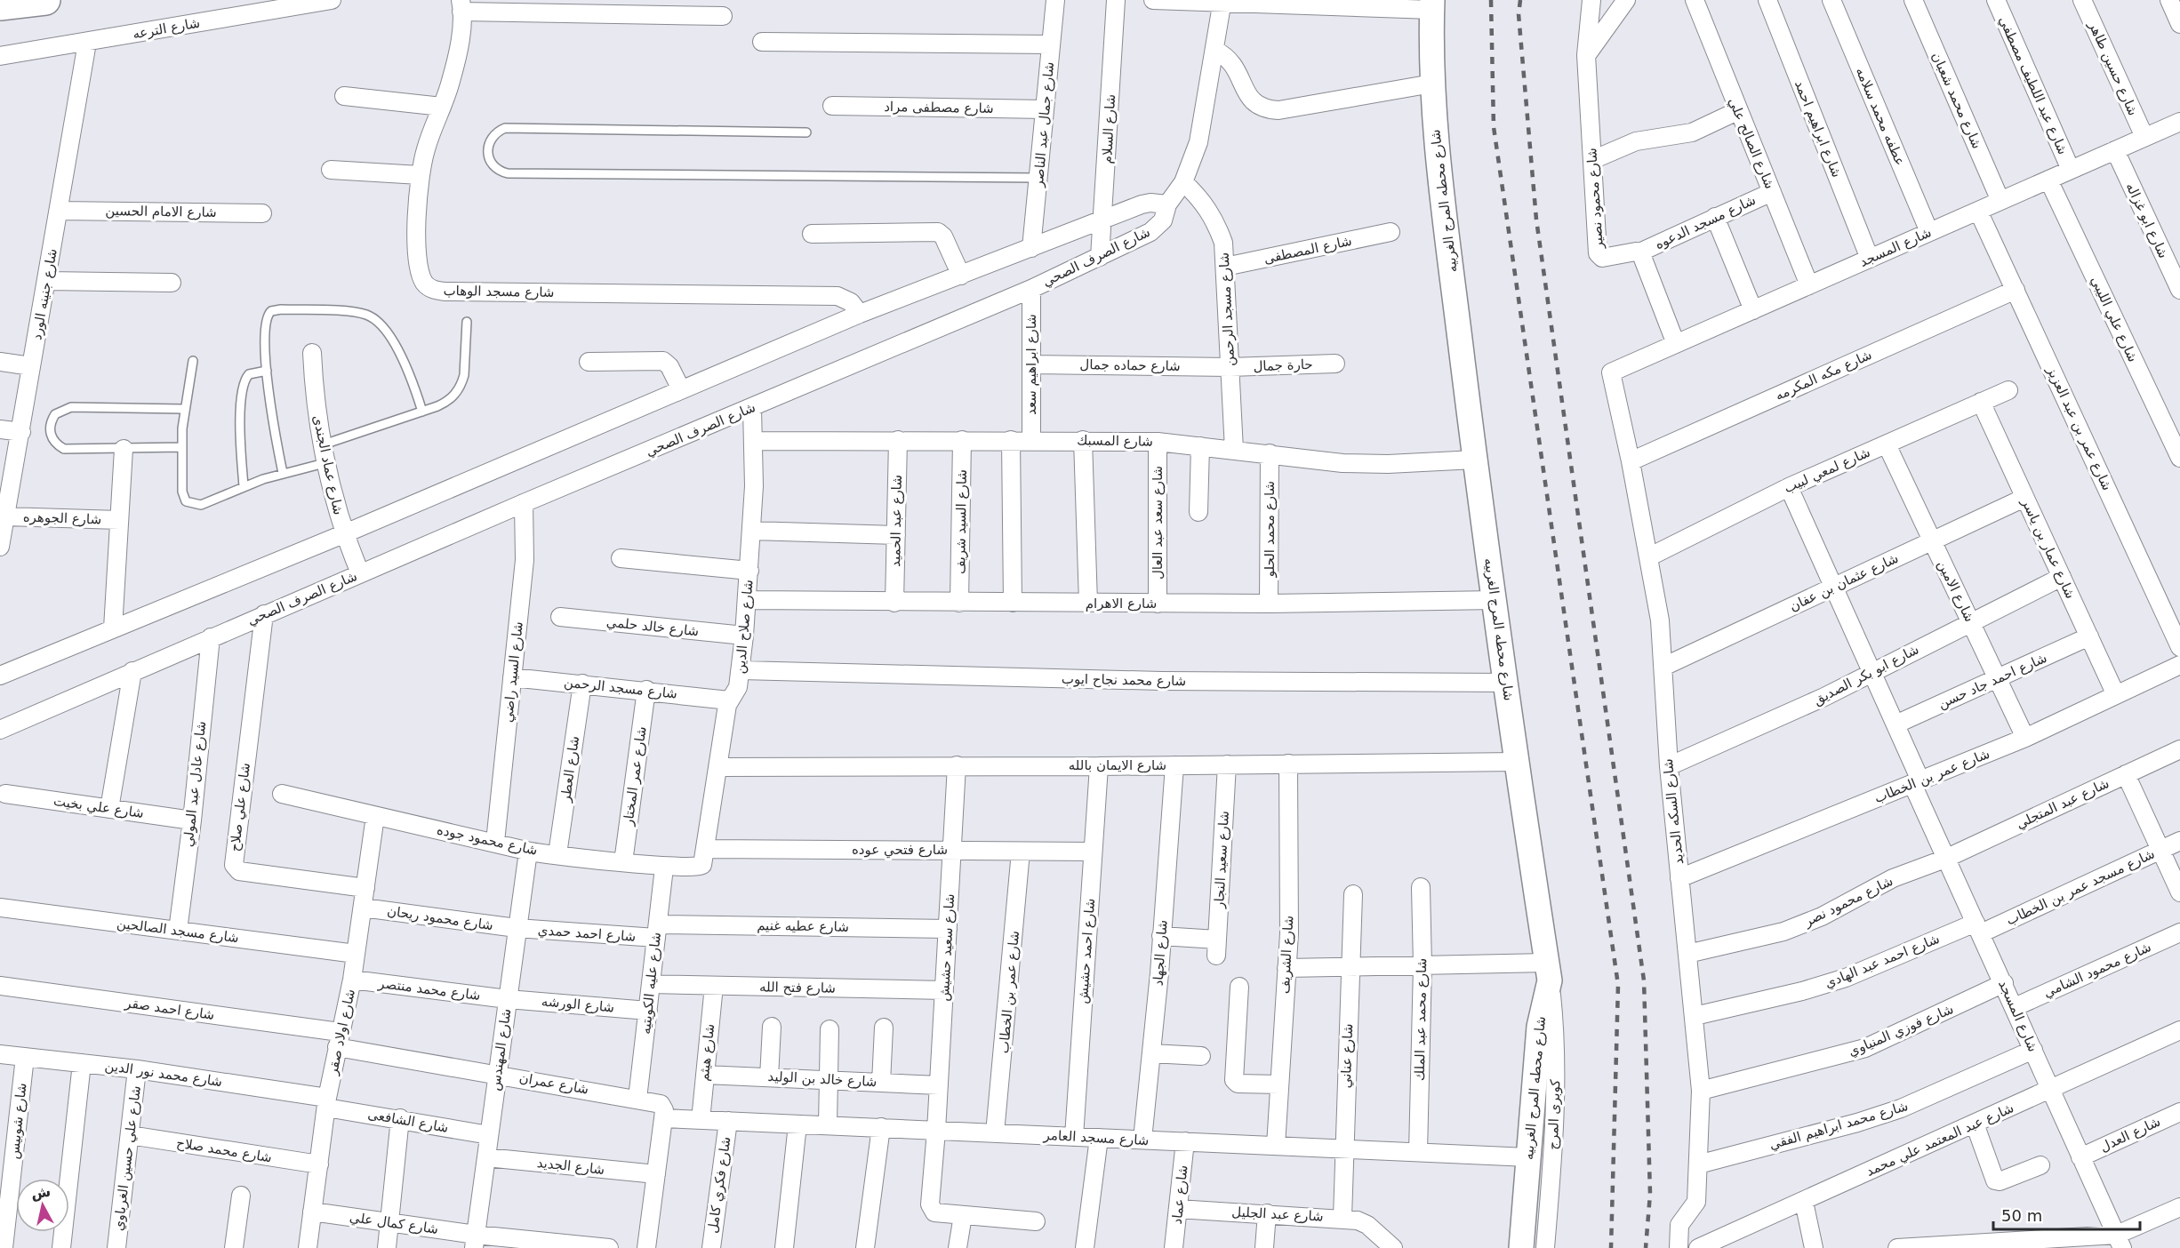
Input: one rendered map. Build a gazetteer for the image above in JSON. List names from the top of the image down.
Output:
{
  "streets": {
    "main road": ["شارع محطه المرج الغربيه"],
    "street": [
      "شارع الترعه",
      "شارع حسين طاهر",
      "شارع عبد اللطيف مصطفي",
      "شارع محمد شعبان",
      "شارع مصطفى مراد",
      "عطفه محمد سلامه",
      "شارع جمال عبد الناصر",
      "شارع السلام",
      "شارع ابراهيم احمد",
      "شارع الصالح علي",
      "شارع محمود نصير",
      "شارع الامام الحسين",
      "شارع ابو غزاله",
      "شارع مسجد الدعوه",
      "شارع المسجد",
      "شارع المصطفى",
      "شارع الصرف الصحي",
      "شارع مسجد الوهاب",
      "شارع جنينه الورد",
      "شارع مسجد الرحمن",
      "شارع علي الليبي",
      "شارع ابراهيم سعد",
      "شارع حماده جمال",
      "حارة جمال",
      "شارع مكه المكرمه",
      "شارع عمر بن عبد العزيز",
      "شارع المسبك",
      "شارع عماد الجندى",
      "شارع لمعي لبيب",
      "شارع الجوهره",
      "شارع عبد الحميد",
      "شارع السيد شريف",
      "شارع سعد عبد العال",
      "شارع محمد الحلو",
      "شارع عمار بن ياسر",
      "شارع عثمان بن عفان",
      "شارع الامين",
      "شارع الاهرام",
      "شارع خالد حلمي",
      "شارع صلاح الدين",
      "شارع السيد راضي",
      "شارع ابو بكر الصديق",
      "شارع محمد نجاح ايوب",
      "شارع احمد جاد حسن",
      "شارع الايمان بالله",
      "شارع العطر",
      "شارع عمر المختار",
      "شارع عمر بن الخطاب",
      "شارع عادل عبد المولي",
      "شارع عبد المتجلي",
      "شارع علي بخيت",
      "شارع علي صلاح",
      "شارع السكه الحديد",
      "شارع محمود جوده",
      "شارع فتحي عوده",
      "شارع سعيد النجار",
      "شارع مسجد عمر بن الخطاب",
      "شارع محمود نصر",
      "شارع محمود ريحان",
      "شارع عطيه غنيم",
      "شارع مسجد الصالحين",
      "شارع احمد حمدي",
      "شارع سعيد حشيش",
      "شارع احمد حشيش",
      "شارع الجهاد",
      "شارع الشريف",
      "شارع احمد عبد الهادي",
      "شارع محمود الشامي",
      "شارع عليه الكويتيه",
      "شارع فتح الله",
      "شارع محمد منتصر",
      "شارع الورشه",
      "شارع احمد صقر",
      "شارع محمد عبد الملك",
      "شارع فوزي المنياوي",
      "شارع اولاد صقر",
      "شارع المهندس",
      "شارع هيثم",
      "شارع عناني",
      "شارع محمد نور الدين",
      "شارع خالد بن الوليد",
      "شارع عمران",
      "كوبرى المرج",
      "شارع شوبيس",
      "شارع الشافعى",
      "شارع محمد ابراهيم الفقي",
      "شارع العدل",
      "شارع مسجد العامر",
      "شارع عبد المعتمد علي محمد",
      "شارع محمد صلاح",
      "شارع علي حسين الغرباوي",
      "شارع الجديد",
      "شارع فكري كامل",
      "شارع عماد",
      "شارع عبد الجليل",
      "شارع كمال علي"
    ]
  },
  "crossings": [
    ["شارع الترعه", "شارع جنينه الورد"],
    ["شارع حسين طاهر", "شارع المسجد"],
    ["شارع عبد اللطيف مصطفي", "شارع المسجد"],
    ["شارع محمد شعبان", "شارع المسجد"],
    ["شارع مصطفى مراد", "شارع جمال عبد الناصر"],
    ["عطفه محمد سلامه", "شارع المسجد"],
    ["شارع جمال عبد الناصر", "شارع الصرف الصحي"],
    ["شارع السلام", "شارع الصرف الصحي"],
    ["شارع ابراهيم احمد", "شارع المسجد"],
    ["شارع الصالح علي", "شارع مسجد الدعوه"],
    ["شارع الصالح علي", "شارع المسجد"],
    ["شارع محمود نصير", "شارع مسجد الدعوه"],
    ["شارع محطه المرج الغربيه", "شارع المسبك"],
    ["شارع محطه المرج الغربيه", "شارع الاهرام"],
    ["شارع محطه المرج الغربيه", "شارع محمد نجاح ايوب"],
    ["شارع محطه المرج الغربيه", "شارع الايمان بالله"],
    ["شارع محطه المرج الغربيه", "كوبرى المرج"],
    ["شارع محطه المرج الغربيه", "شارع مسجد العامر"],
    ["شارع الامام الحسين", "شارع جنينه الورد"],
    ["شارع ابو غزاله", "شارع المسجد"],
    ["شارع المسجد", "شارع علي الليبي"],
    ["شارع المسجد", "شارع عمر بن عبد العزيز"],
    ["شارع المسجد", "شارع عمر بن الخطاب"],
    ["شارع المسجد", "شارع عبد المتجلي"],
    ["شارع المسجد", "شارع السكه الحديد"],
    ["شارع المسجد", "شارع مسجد عمر بن الخطاب"],
    ["شارع المسجد", "شارع محمود نصر"],
    ["شارع المسجد", "شارع احمد عبد الهادي"],
    ["شارع المسجد", "شارع محمود الشامي"],
    ["شارع المسجد", "شارع فوزي المنياوي"],
    ["شارع المسجد", "شارع محمد ابراهيم الفقي"],
    ["شارع المسجد", "شارع العدل"],
    ["شارع المسجد", "شارع عبد المعتمد علي محمد"],
    ["شارع المصطفى", "شارع مسجد الرحمن"],
    ["شارع الصرف الصحي", "شارع مسجد الوهاب"],
    ["شارع الصرف الصحي", "شارع ابراهيم سعد"],
    ["شارع الصرف الصحي", "شارع عماد الجندى"],
    ["شارع الصرف الصحي", "شارع صلاح الدين"],
    ["شارع الصرف الصحي", "شارع السيد راضي"],
    ["شارع الصرف الصحي", "شارع عادل عبد المولي"],
    ["شارع الصرف الصحي", "شارع علي صلاح"],
    ["شارع جنينه الورد", "شارع الجوهره"],
    ["شارع مسجد الرحمن", "شارع حماده جمال"],
    ["شارع مسجد الرحمن", "حارة جمال"],
    ["شارع مسجد الرحمن", "شارع المسبك"],
    ["شارع مسجد الرحمن", "شارع صلاح الدين"],
    ["شارع مسجد الرحمن", "شارع السيد راضي"],
    ["شارع مسجد الرحمن", "شارع العطر"],
    ["شارع مسجد الرحمن", "شارع عمر المختار"],
    ["شارع ابراهيم سعد", "شارع حماده جمال"],
    ["شارع ابراهيم سعد", "شارع المسبك"],
    ["شارع حماده جمال", "حارة جمال"],
    ["شارع مكه المكرمه", "شارع عمر بن عبد العزيز"],
    ["شارع مكه المكرمه", "شارع السكه الحديد"],
    ["شارع المسبك", "شارع عبد الحميد"],
    ["شارع المسبك", "شارع السيد شريف"],
    ["شارع المسبك", "شارع سعد عبد العال"],
    ["شارع المسبك", "شارع محمد الحلو"],
    ["شارع المسبك", "شارع صلاح الدين"],
    ["شارع لمعي لبيب", "شارع عمار بن ياسر"],
    ["شارع لمعي لبيب", "شارع الامين"],
    ["شارع لمعي لبيب", "شارع السكه الحديد"],
    ["شارع عبد الحميد", "شارع الاهرام"],
    ["شارع السيد شريف", "شارع الاهرام"],
    ["شارع سعد عبد العال", "شارع الاهرام"],
    ["شارع محمد الحلو", "شارع الاهرام"],
    ["شارع عمار بن ياسر", "شارع عثمان بن عفان"],
    ["شارع عمار بن ياسر", "شارع ابو بكر الصديق"],
    ["شارع عمار بن ياسر", "شارع احمد جاد حسن"],
    ["شارع عمار بن ياسر", "شارع عمر بن الخطاب"],
    ["شارع عثمان بن عفان", "شارع الامين"],
    ["شارع عثمان بن عفان", "شارع السكه الحديد"],
    ["شارع الامين", "شارع ابو بكر الصديق"],
    ["شارع الامين", "شارع احمد جاد حسن"],
    ["شارع الامين", "شارع عمر بن الخطاب"],
    ["شارع الاهرام", "شارع صلاح الدين"],
    ["شارع خالد حلمي", "شارع صلاح الدين"],
    ["شارع صلاح الدين", "شارع محمد نجاح ايوب"],
    ["شارع صلاح الدين", "شارع الايمان بالله"],
    ["شارع صلاح الدين", "شارع محمود جوده"],
    ["شارع صلاح الدين", "شارع فتحي عوده"],
    ["شارع صلاح الدين", "شارع عليه الكويتيه"],
    ["شارع السيد راضي", "شارع محمود جوده"],
    ["شارع ابو بكر الصديق", "شارع السكه الحديد"],
    ["شارع الايمان بالله", "شارع سعيد النجار"],
    ["شارع الايمان بالله", "شارع سعيد حشيش"],
    ["شارع الايمان بالله", "شارع احمد حشيش"],
    ["شارع الايمان بالله", "شارع الجهاد"],
    ["شارع الايمان بالله", "شارع الشريف"],
    ["شارع العطر", "شارع محمود جوده"],
    ["شارع عمر المختار", "شارع محمود جوده"],
    ["شارع عمر بن الخطاب", "شارع السكه الحديد"],
    ["شارع عمر بن الخطاب", "شارع فتحي عوده"],
    ["شارع عمر بن الخطاب", "شارع مسجد العامر"],
    ["شارع عادل عبد المولي", "شارع علي بخيت"],
    ["شارع عادل عبد المولي", "شارع مسجد الصالحين"],
    ["شارع عبد المتجلي", "شارع محمود نصر"],
    ["شارع علي صلاح", "شارع اولاد صقر"],
    ["شارع السكه الحديد", "شارع محمود نصر"],
    ["شارع السكه الحديد", "شارع احمد عبد الهادي"],
    ["شارع السكه الحديد", "شارع فوزي المنياوي"],
    ["شارع السكه الحديد", "شارع محمد ابراهيم الفقي"],
    ["شارع محمود جوده", "شارع عليه الكويتيه"],
    ["شارع محمود جوده", "شارع اولاد صقر"],
    ["شارع محمود جوده", "شارع المهندس"],
    ["شارع فتحي عوده", "شارع سعيد حشيش"],
    ["شارع فتحي عوده", "شارع احمد حشيش"],
    ["شارع سعيد النجار", "شارع الجهاد"],
    ["شارع مسجد عمر بن الخطاب", "شارع احمد عبد الهادي"],
    ["شارع محمود ريحان", "شارع احمد حمدي"],
    ["شارع محمود ريحان", "شارع اولاد صقر"],
    ["شارع محمود ريحان", "شارع المهندس"],
    ["شارع عطيه غنيم", "شارع احمد حمدي"],
    ["شارع عطيه غنيم", "شارع سعيد حشيش"],
    ["شارع عطيه غنيم", "شارع عليه الكويتيه"],
    ["شارع مسجد الصالحين", "شارع اولاد صقر"],
    ["شارع احمد حمدي", "شارع عليه الكويتيه"],
    ["شارع احمد حمدي", "شارع المهندس"],
    ["شارع سعيد حشيش", "شارع فتح الله"],
    ["شارع سعيد حشيش", "شارع خالد بن الوليد"],
    ["شارع سعيد حشيش", "شارع مسجد العامر"],
    ["شارع احمد حشيش", "شارع مسجد العامر"],
    ["شارع الجهاد", "شارع مسجد العامر"],
    ["شارع الشريف", "شارع مسجد العامر"],
    ["شارع عليه الكويتيه", "شارع فتح الله"],
    ["شارع عليه الكويتيه", "شارع الورشه"],
    ["شارع عليه الكويتيه", "شارع عمران"],
    ["شارع فتح الله", "شارع هيثم"],
    ["شارع محمد منتصر", "شارع الورشه"],
    ["شارع محمد منتصر", "شارع اولاد صقر"],
    ["شارع محمد منتصر", "شارع المهندس"],
    ["شارع الورشه", "شارع المهندس"],
    ["شارع احمد صقر", "شارع اولاد صقر"],
    ["شارع احمد صقر", "شارع عمران"],
    ["شارع محمد عبد الملك", "شارع مسجد العامر"],
    ["شارع اولاد صقر", "شارع محمد نور الدين"],
    ["شارع اولاد صقر", "شارع عمران"],
    ["شارع اولاد صقر", "شارع الشافعى"],
    ["شارع اولاد صقر", "شارع محمد صلاح"],
    ["شارع اولاد صقر", "شارع كمال علي"],
    ["شارع المهندس", "شارع عمران"],
    ["شارع المهندس", "شارع الشافعى"],
    ["شارع المهندس", "شارع الجديد"],
    ["شارع المهندس", "شارع كمال علي"],
    ["شارع هيثم", "شارع خالد بن الوليد"],
    ["شارع هيثم", "شارع مسجد العامر"],
    ["شارع عناني", "شارع مسجد العامر"],
    ["شارع عناني", "شارع عبد الجليل"],
    ["شارع محمد نور الدين", "شارع شوبيس"],
    ["شارع محمد نور الدين", "شارع الشافعى"],
    ["شارع محمد نور الدين", "شارع علي حسين الغرباوي"],
    ["شارع عمران", "شارع مسجد العامر"],
    ["شارع مسجد العامر", "شارع فكري كامل"],
    ["شارع مسجد العامر", "شارع عماد"],
    ["شارع محمد صلاح", "شارع علي حسين الغرباوي"],
    ["شارع عماد", "شارع عبد الجليل"]
  ],
  "scale_bar": "50 m",
  "north": "top"
}
